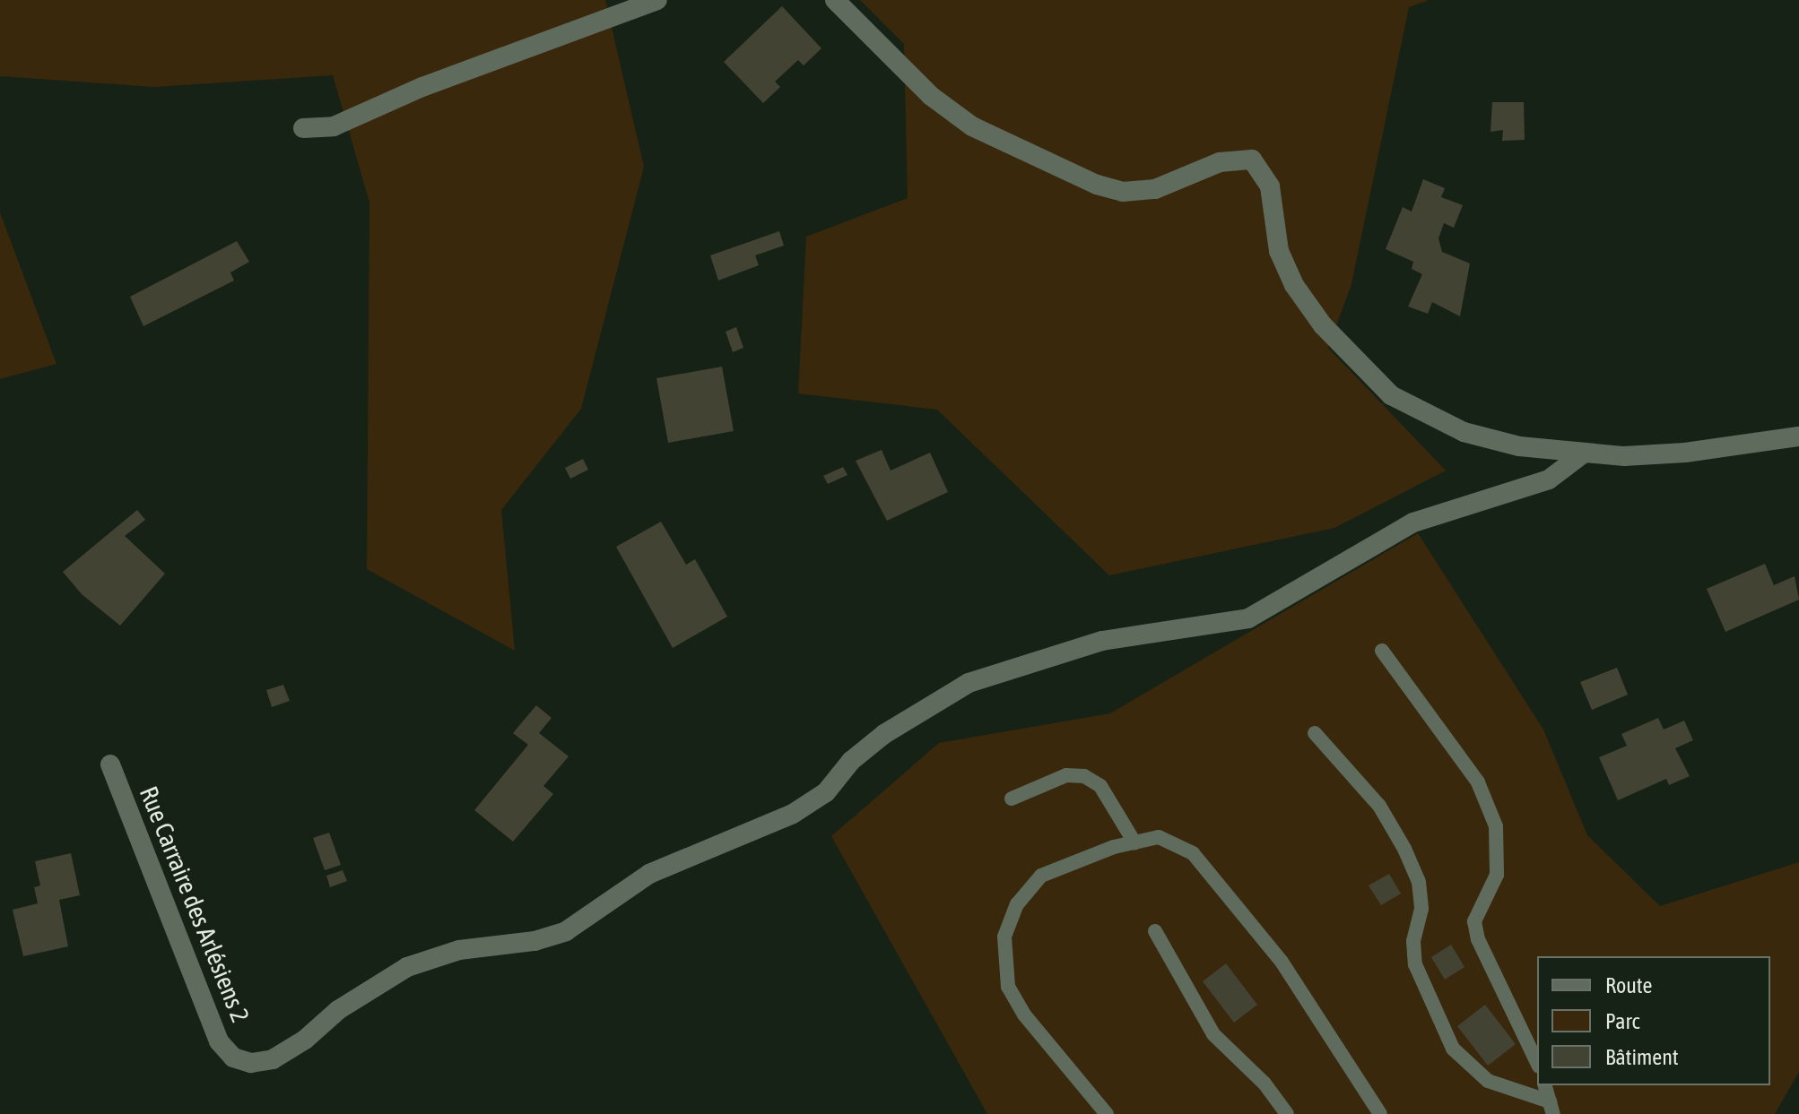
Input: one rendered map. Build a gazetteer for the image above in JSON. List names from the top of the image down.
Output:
{
  "streets": {
    "street": ["Rue Carraire des Arlésiens 2"]
  },
  "legend": ["Route", "Parc", "Bâtiment"]
}
